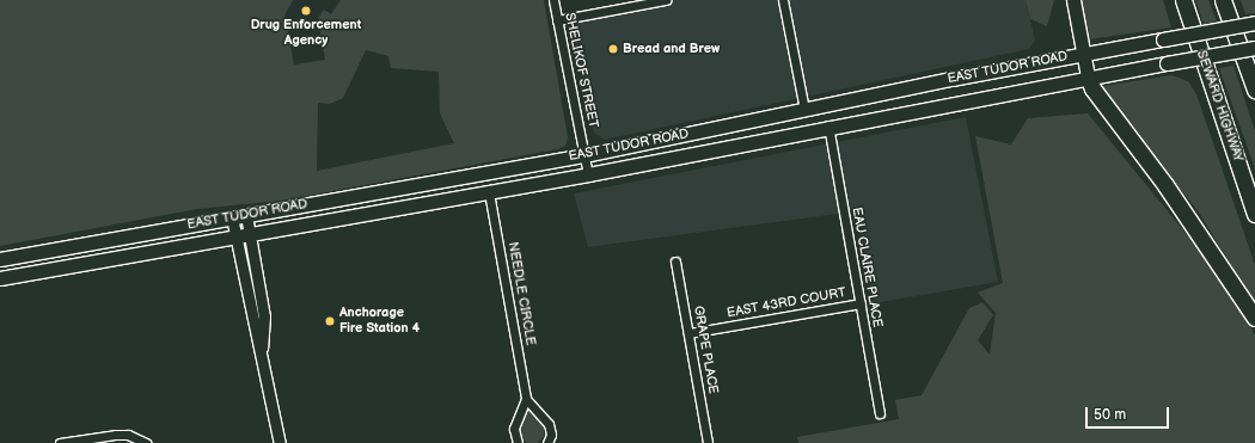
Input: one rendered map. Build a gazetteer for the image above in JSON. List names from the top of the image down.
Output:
{
  "streets": {
    "highway": ["SEWARD HIGHWAY"],
    "main road": ["EAST TUDOR ROAD"],
    "street": [
      "SHELIKOF STREET",
      "EAU CLAIRE PLACE",
      "NEEDLE CIRCLE",
      "EAST 43RD COURT",
      "GRAPE PLACE"
    ]
  },
  "crossings": [
    ["EAST TUDOR ROAD", "SHELIKOF STREET"],
    ["EAST TUDOR ROAD", "EAU CLAIRE PLACE"],
    ["EAST TUDOR ROAD", "NEEDLE CIRCLE"],
    ["EAU CLAIRE PLACE", "EAST 43RD COURT"],
    ["EAST 43RD COURT", "GRAPE PLACE"]
  ],
  "places": ["Drug Enforcement Agency", "Bread and Brew", "Anchorage Fire Station 4"],
  "scale_bar": "50 m"
}
